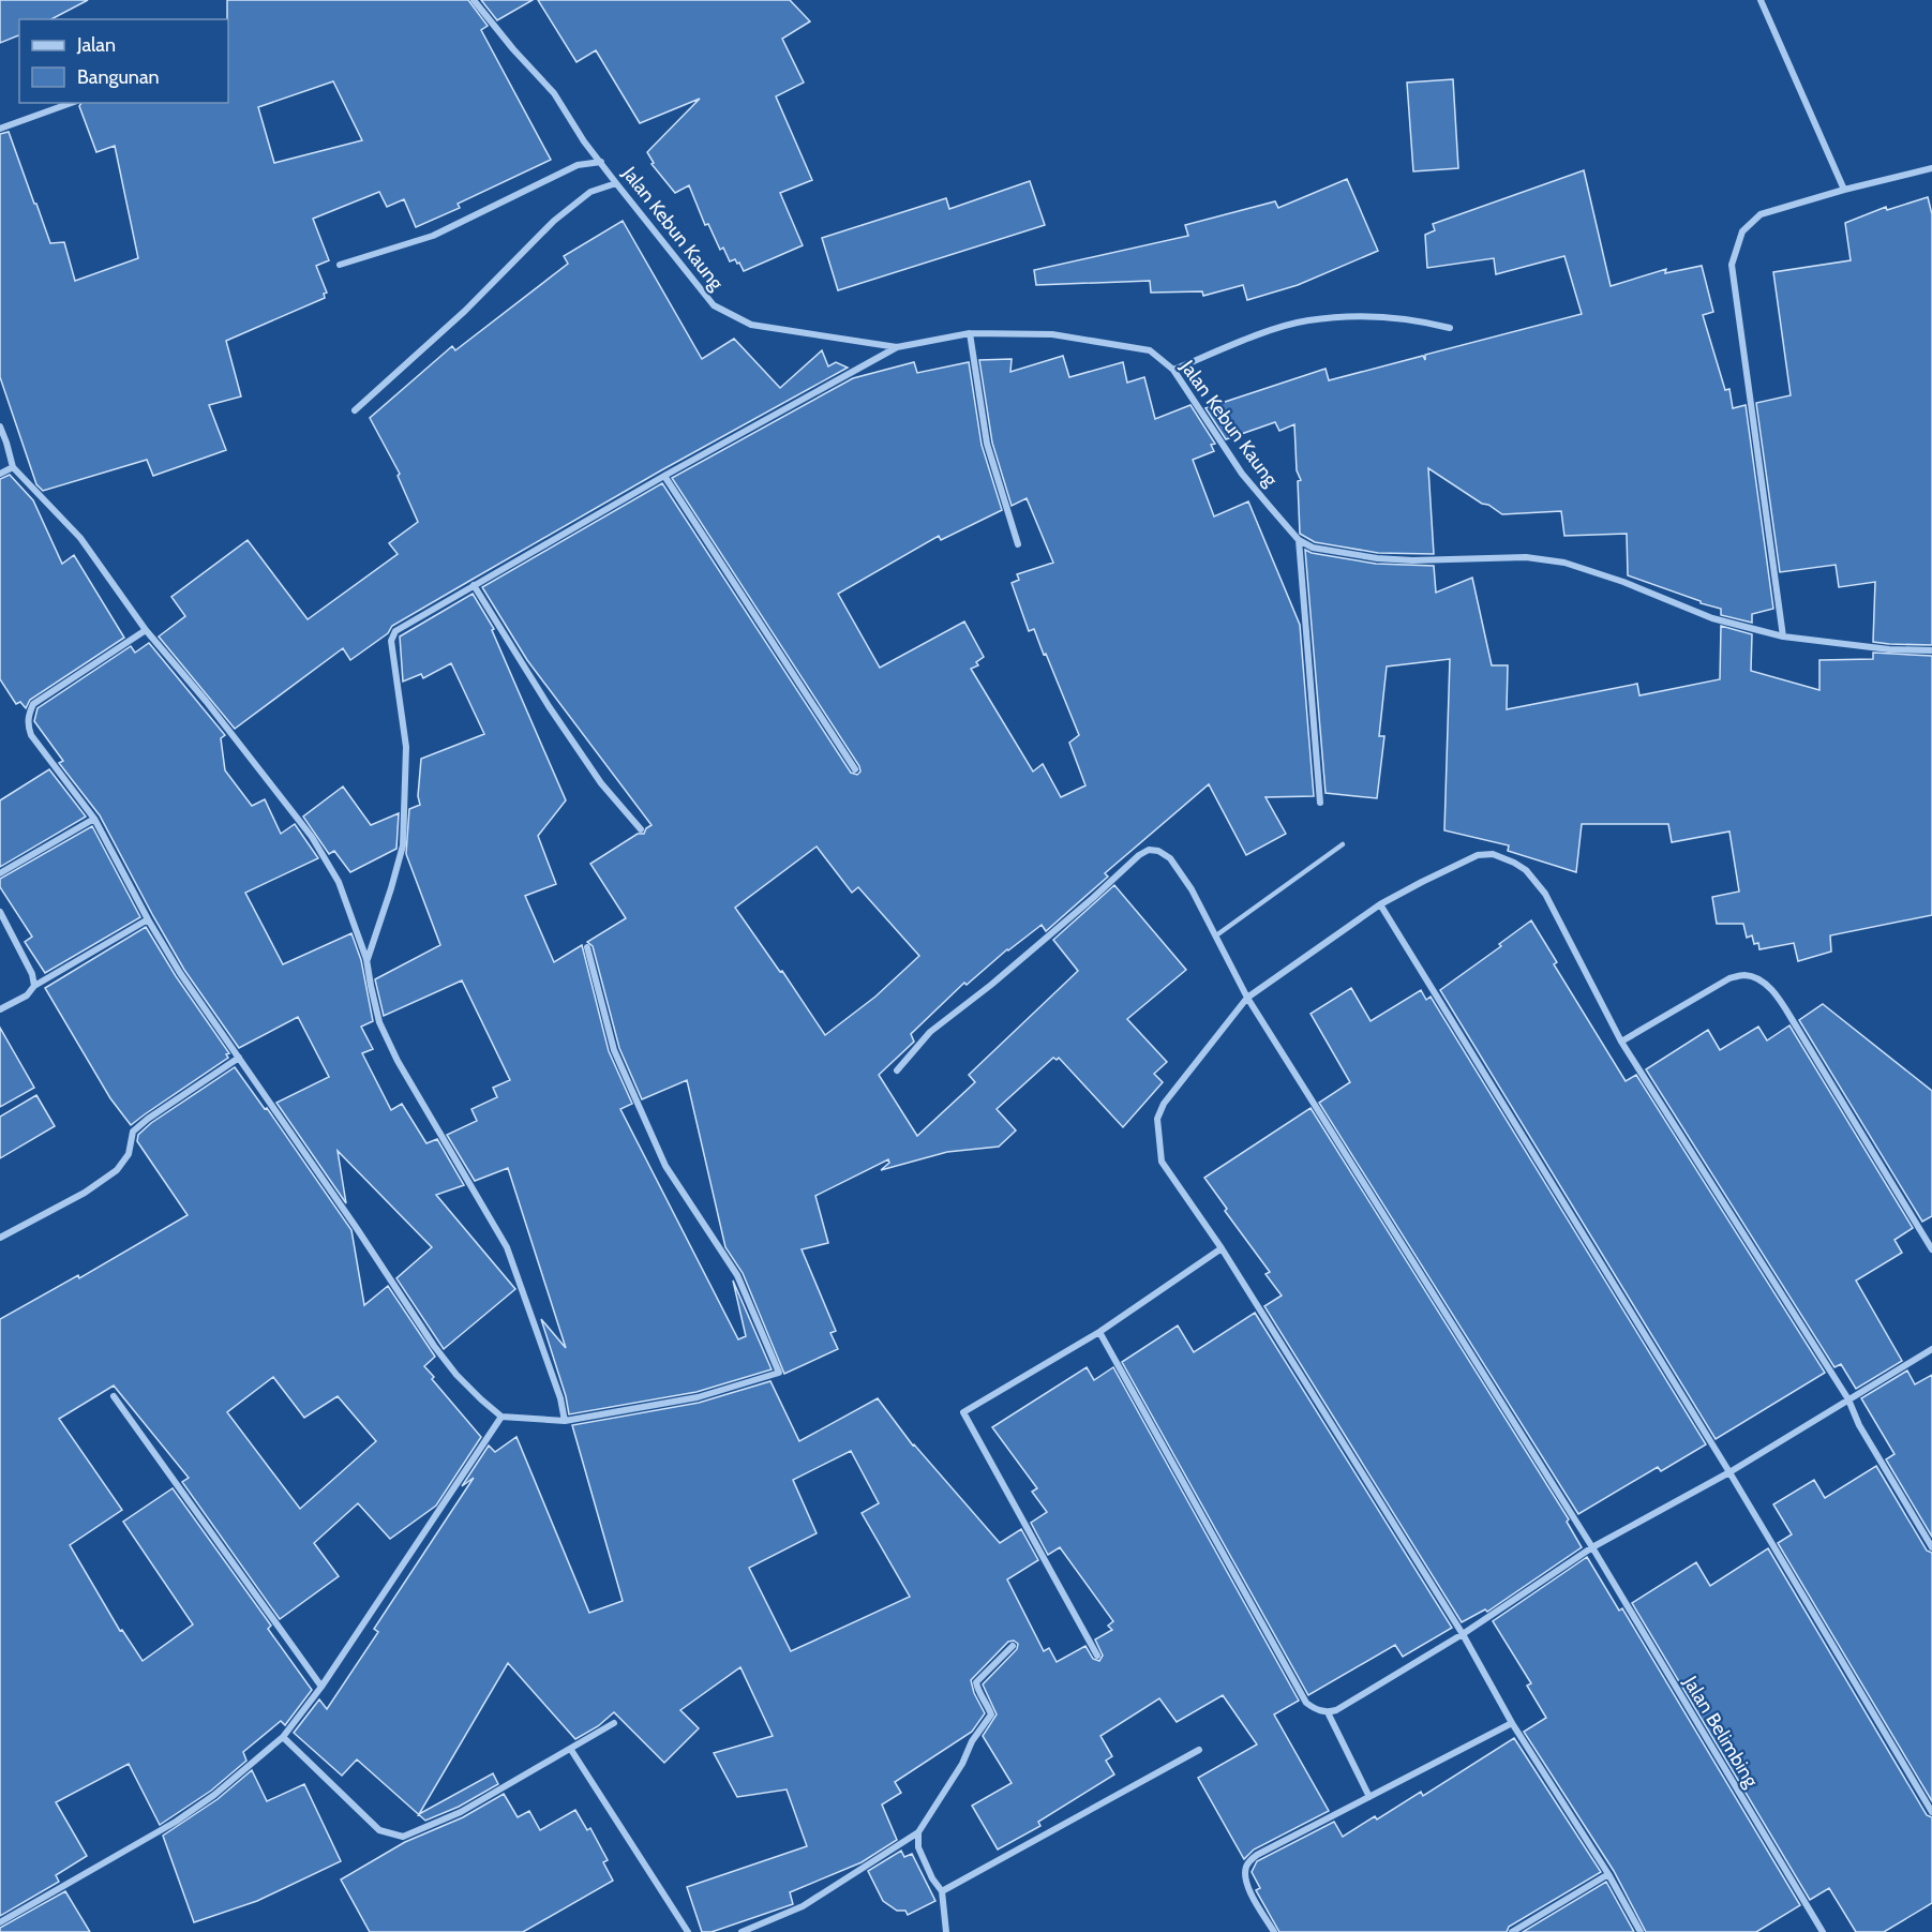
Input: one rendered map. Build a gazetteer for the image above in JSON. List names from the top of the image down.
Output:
{
  "streets": {
    "street": ["Jalan Kebun Kaung", "Jalan Belimbing"]
  },
  "legend": ["Jalan", "Bangunan"]
}
